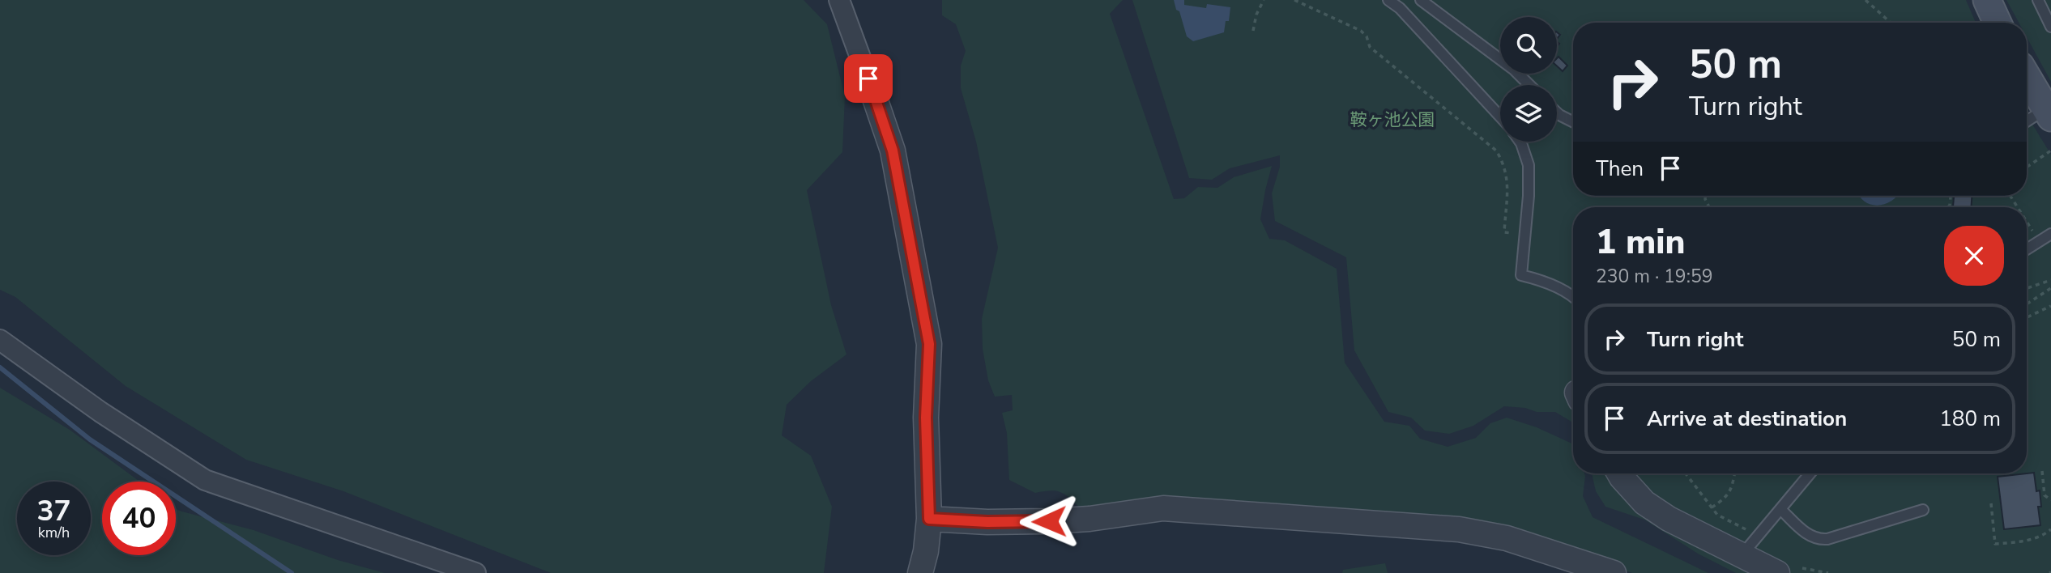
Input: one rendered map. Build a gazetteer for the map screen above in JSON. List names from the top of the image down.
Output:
{
  "parks": ["鞍ヶ池公園"],
  "page": {
    "turn": ["50 m", "Turn right"],
    "then": "Then",
    "heading": ["1 min", "230 m · 19:59"],
    "list": [
      {
        "name": "Turn right",
        "value": "50 m"
      },
      {
        "name": "Arrive at destination",
        "value": "180 m"
      }
    ],
    "speed": "37 km/h",
    "limit": "40"
  }
}
